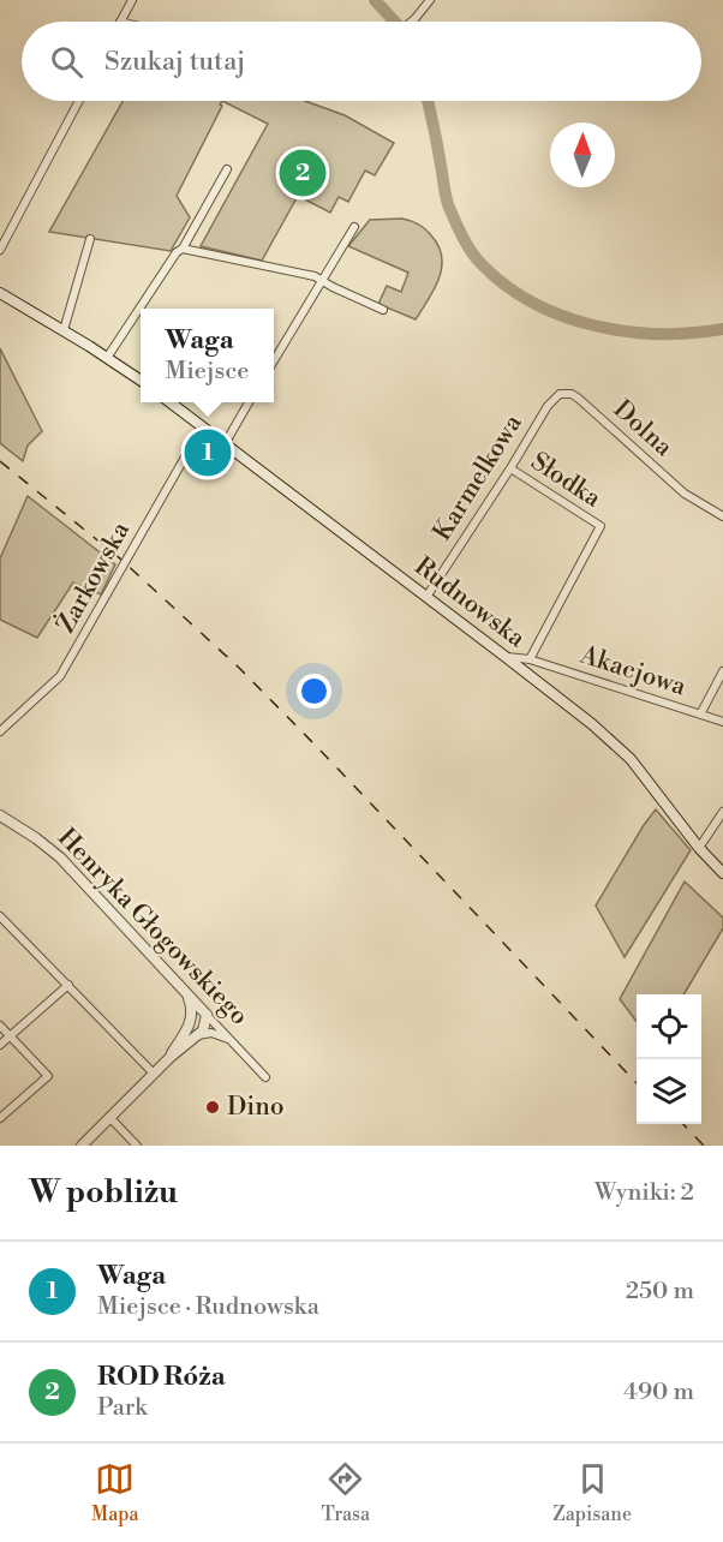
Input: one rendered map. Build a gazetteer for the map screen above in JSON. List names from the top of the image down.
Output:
{
  "streets": {
    "main road": ["Rudnowska"],
    "street": [
      "Dolna",
      "Karmelkowa",
      "Słodka",
      "Żarkowska",
      "Akacjowa",
      "Henryka Głogowskiego"
    ]
  },
  "crossings": [
    ["Dolna", "Karmelkowa"],
    ["Karmelkowa", "Słodka"],
    ["Karmelkowa", "Rudnowska"],
    ["Słodka", "Akacjowa"],
    ["Żarkowska", "Rudnowska"],
    ["Rudnowska", "Akacjowa"]
  ],
  "places": ["Dino"],
  "north": "top",
  "page": {
    "search": "Szukaj tutaj",
    "pins": ["2", "1"],
    "popup": ["Waga", "Miejsce"],
    "heading": ["W pobliżu", "Wyniki: 2"],
    "list": [
      {
        "mark": "1",
        "name": "Waga",
        "note": "Miejsce · Rudnowska",
        "value": "250 m"
      },
      {
        "mark": "2",
        "name": "ROD Róża",
        "note": "Park",
        "value": "490 m"
      }
    ],
    "nav": ["Mapa", "Trasa", "Zapisane"]
  }
}
